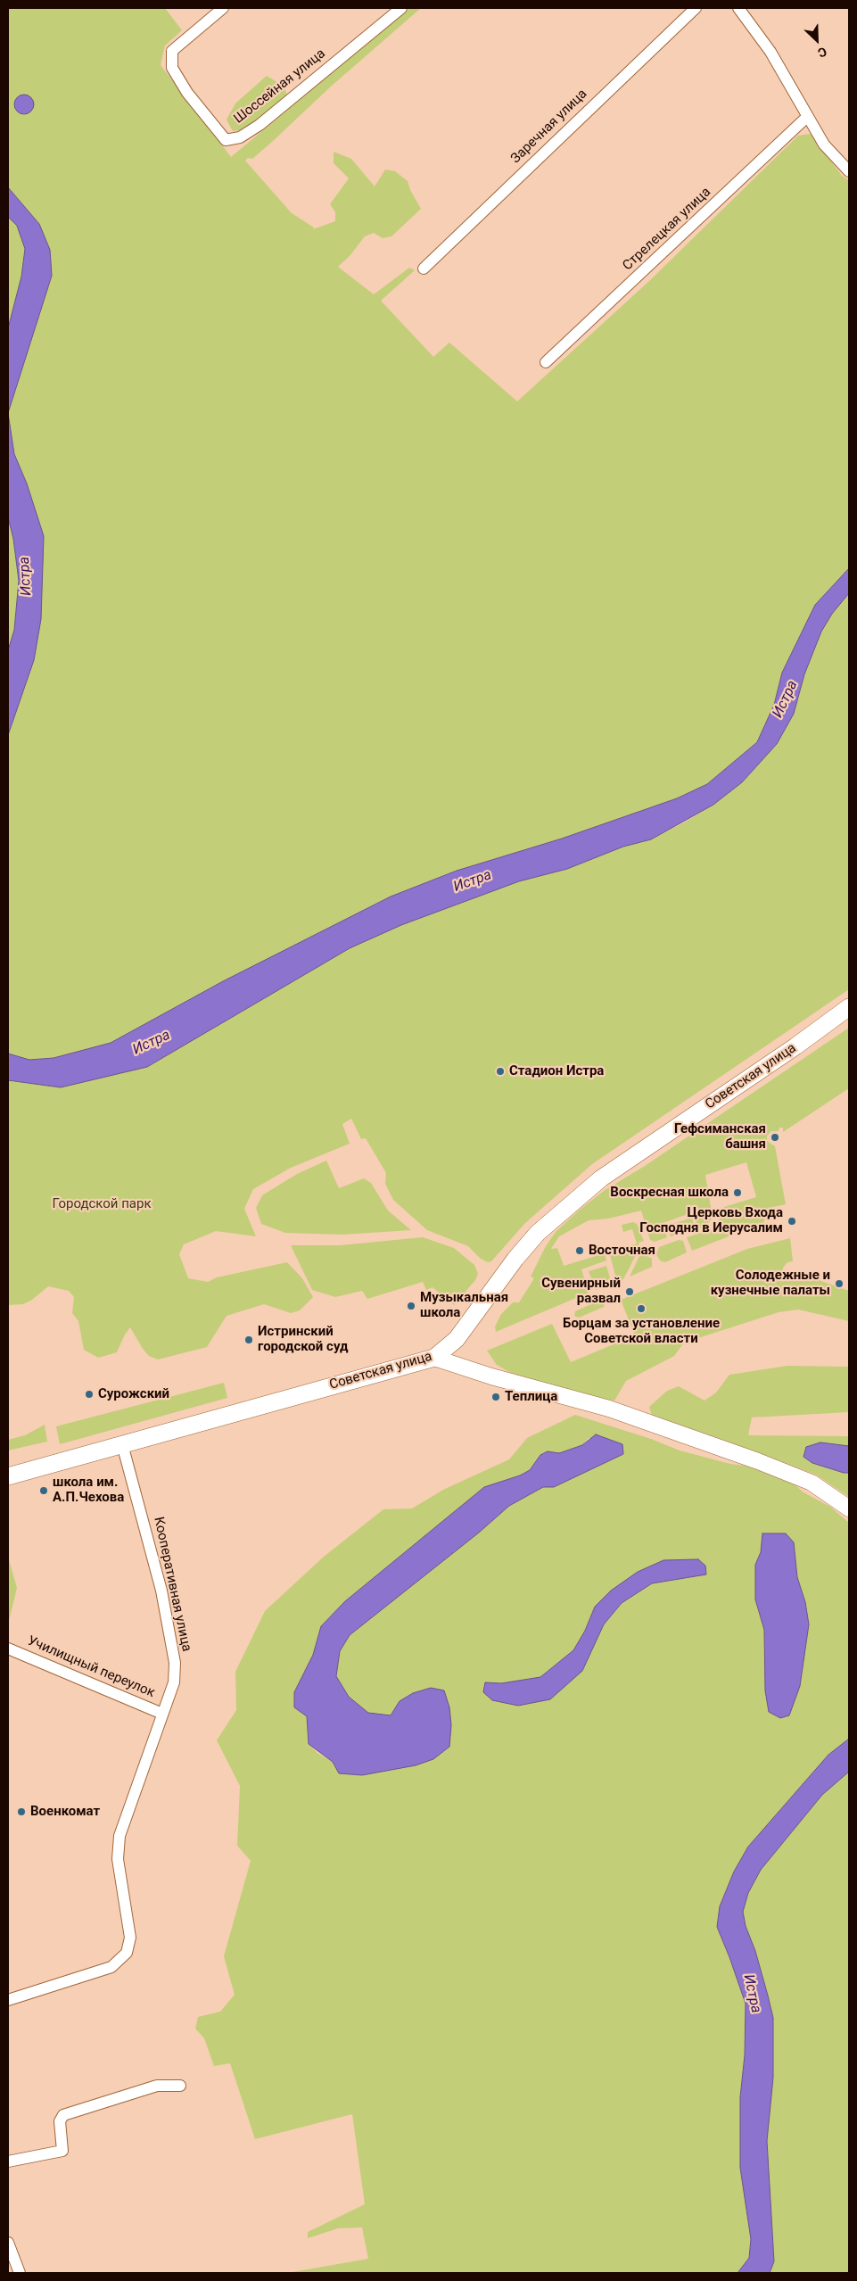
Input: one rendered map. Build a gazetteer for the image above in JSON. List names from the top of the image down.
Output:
{
  "streets": {
    "main road": ["Советская улица"],
    "street": [
      "Шоссейная улица",
      "Заречная улица",
      "Стрелецкая улица",
      "Кооперативная улица",
      "Училищный переулок"
    ]
  },
  "crossings": [
    ["Советская улица", "Кооперативная улица"],
    ["Кооперативная улица", "Училищный переулок"]
  ],
  "water": ["Истра"],
  "parks": ["Городской парк"],
  "places": [
    "Стадион Истра",
    "Гефсиманская башня",
    "Воскресная школа",
    "Церковь Входа Господня в Иерусалим",
    "Восточная",
    "Солодежные и кузнечные палаты",
    "Сувенирный развал",
    "Музыкальная школа",
    "Борцам за установление Советской власти",
    "Истринский городской суд",
    "Сурожский",
    "Теплица",
    "школа им. А.П.Чехова",
    "Военкомат"
  ],
  "north": "bottom right"
}
